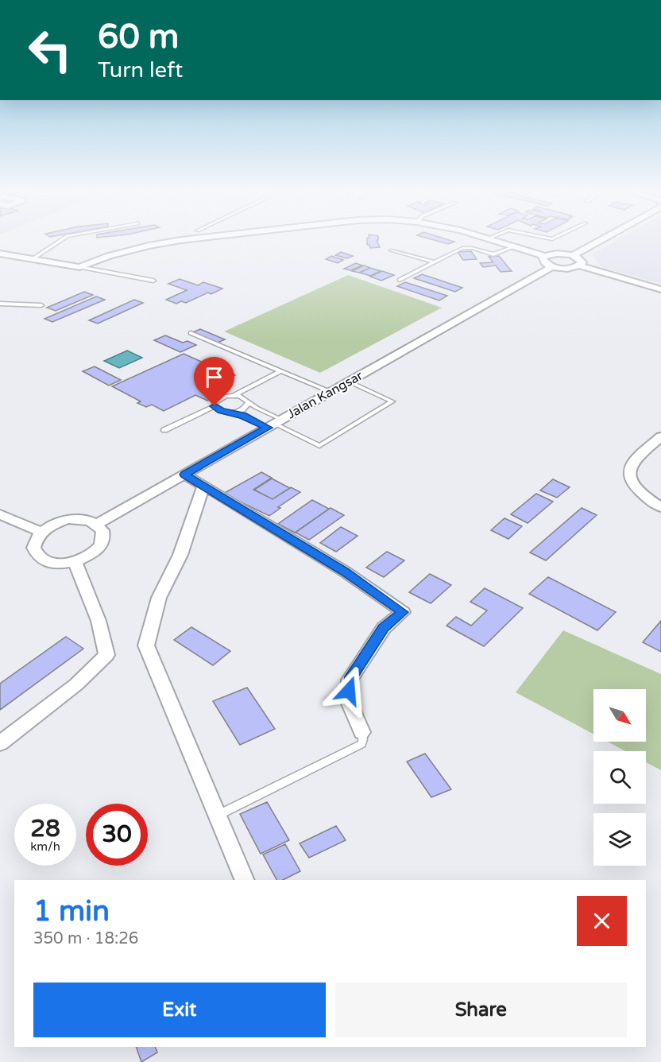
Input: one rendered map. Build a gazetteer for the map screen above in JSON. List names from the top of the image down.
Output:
{
  "streets": {
    "street": ["Jalan Kangsar"]
  },
  "north": "bottom right",
  "page": {
    "turn": ["60 m", "Turn left"],
    "speed": "28 km/h",
    "limit": "30",
    "heading": ["1 min", "350 m · 18:26"],
    "buttons": ["Exit", "Share"]
  }
}
